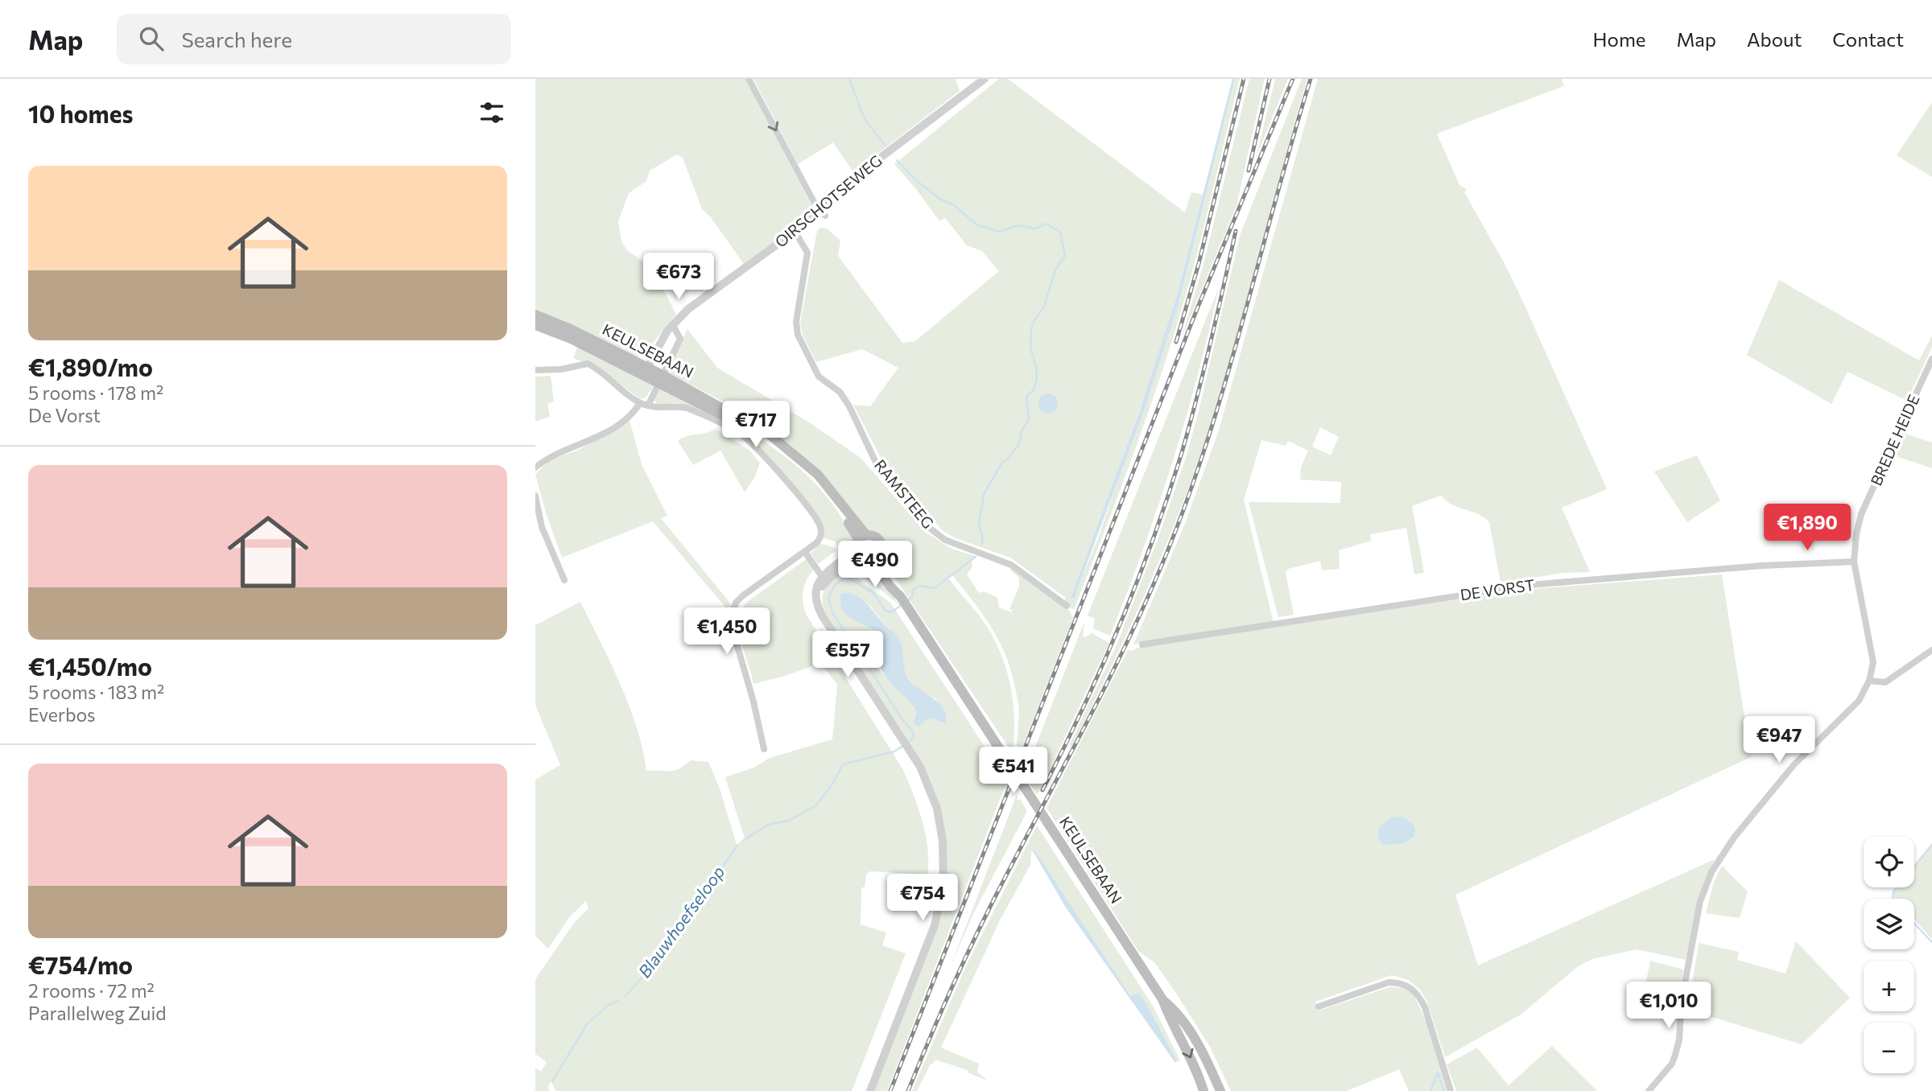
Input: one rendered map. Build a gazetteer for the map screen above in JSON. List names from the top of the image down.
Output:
{
  "streets": {
    "main road": ["KEULSEBAAN"],
    "street": [
      "OIRSCHOTSEWEG",
      "BREDE HEIDE",
      "RAMSTEEG",
      "DE VORST"
    ]
  },
  "crossings": [
    ["OIRSCHOTSEWEG", "KEULSEBAAN"],
    ["OIRSCHOTSEWEG", "RAMSTEEG"],
    ["BREDE HEIDE", "DE VORST"]
  ],
  "water": ["Blauwhoefseloop"],
  "page": {
    "header": "Map",
    "search": "Search here",
    "nav": [
      "Home",
      "Map",
      "About",
      "Contact"
    ],
    "heading": "10 homes",
    "list": [
      {
        "name": "€1,890/mo",
        "note": "5 rooms · 178 m² · De Vorst"
      },
      {
        "name": "€1,450/mo",
        "note": "5 rooms · 183 m² · Everbos"
      },
      {
        "name": "€754/mo",
        "note": "2 rooms · 72 m² · Parallelweg Zuid"
      }
    ],
    "price": [
      "€673",
      "€717",
      "€1,890",
      "€490",
      "€1,450",
      "€557",
      "€947",
      "€541",
      "€754",
      "€1,010"
    ],
    "map_buttons": ["+", "−"]
  }
}
